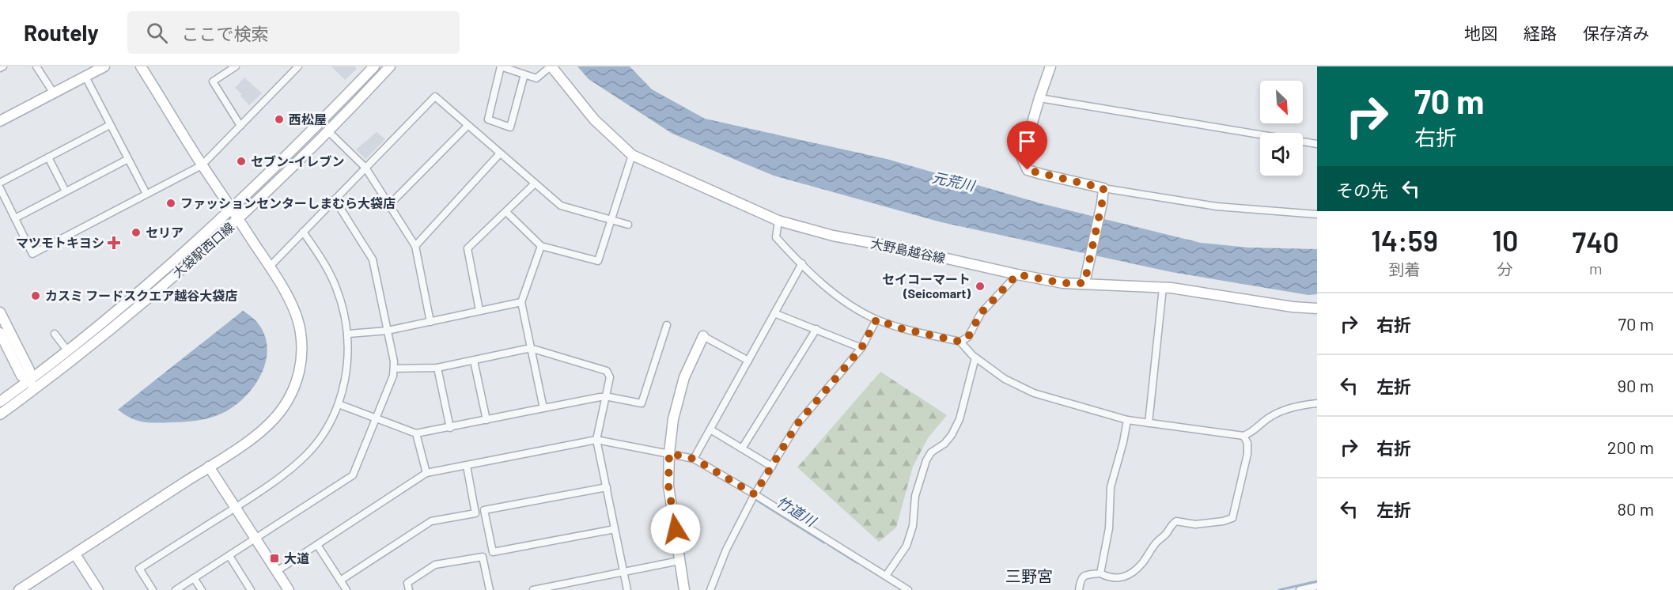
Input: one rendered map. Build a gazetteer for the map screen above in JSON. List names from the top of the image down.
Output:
{
  "streets": {
    "street": ["大袋駅西口線", "大野島越谷線"]
  },
  "districts": ["三野宮"],
  "water": ["元荒川", "竹道川"],
  "places": {
    "other": [
      "西松屋",
      "セブン-イレブン",
      "ファッションセンターしまむら大袋店",
      "セリア",
      "セイコーマート (Seicomart)",
      "カスミ フードスクエア越谷大袋店"
    ],
    "health": ["マツモトキヨシ"],
    "transit": ["大道"]
  },
  "north": "bottom right",
  "page": {
    "header": "Routely",
    "search": "ここで検索",
    "nav": ["地図", "経路", "保存済み"],
    "turn": ["70 m", "右折"],
    "then": "その先",
    "eta": [
      "14:59",
      "到着",
      "10",
      "分",
      "740",
      "m"
    ],
    "list": [
      {
        "name": "右折",
        "value": "70 m"
      },
      {
        "name": "左折",
        "value": "90 m"
      },
      {
        "name": "右折",
        "value": "200 m"
      },
      {
        "name": "左折",
        "value": "80 m"
      }
    ]
  }
}
